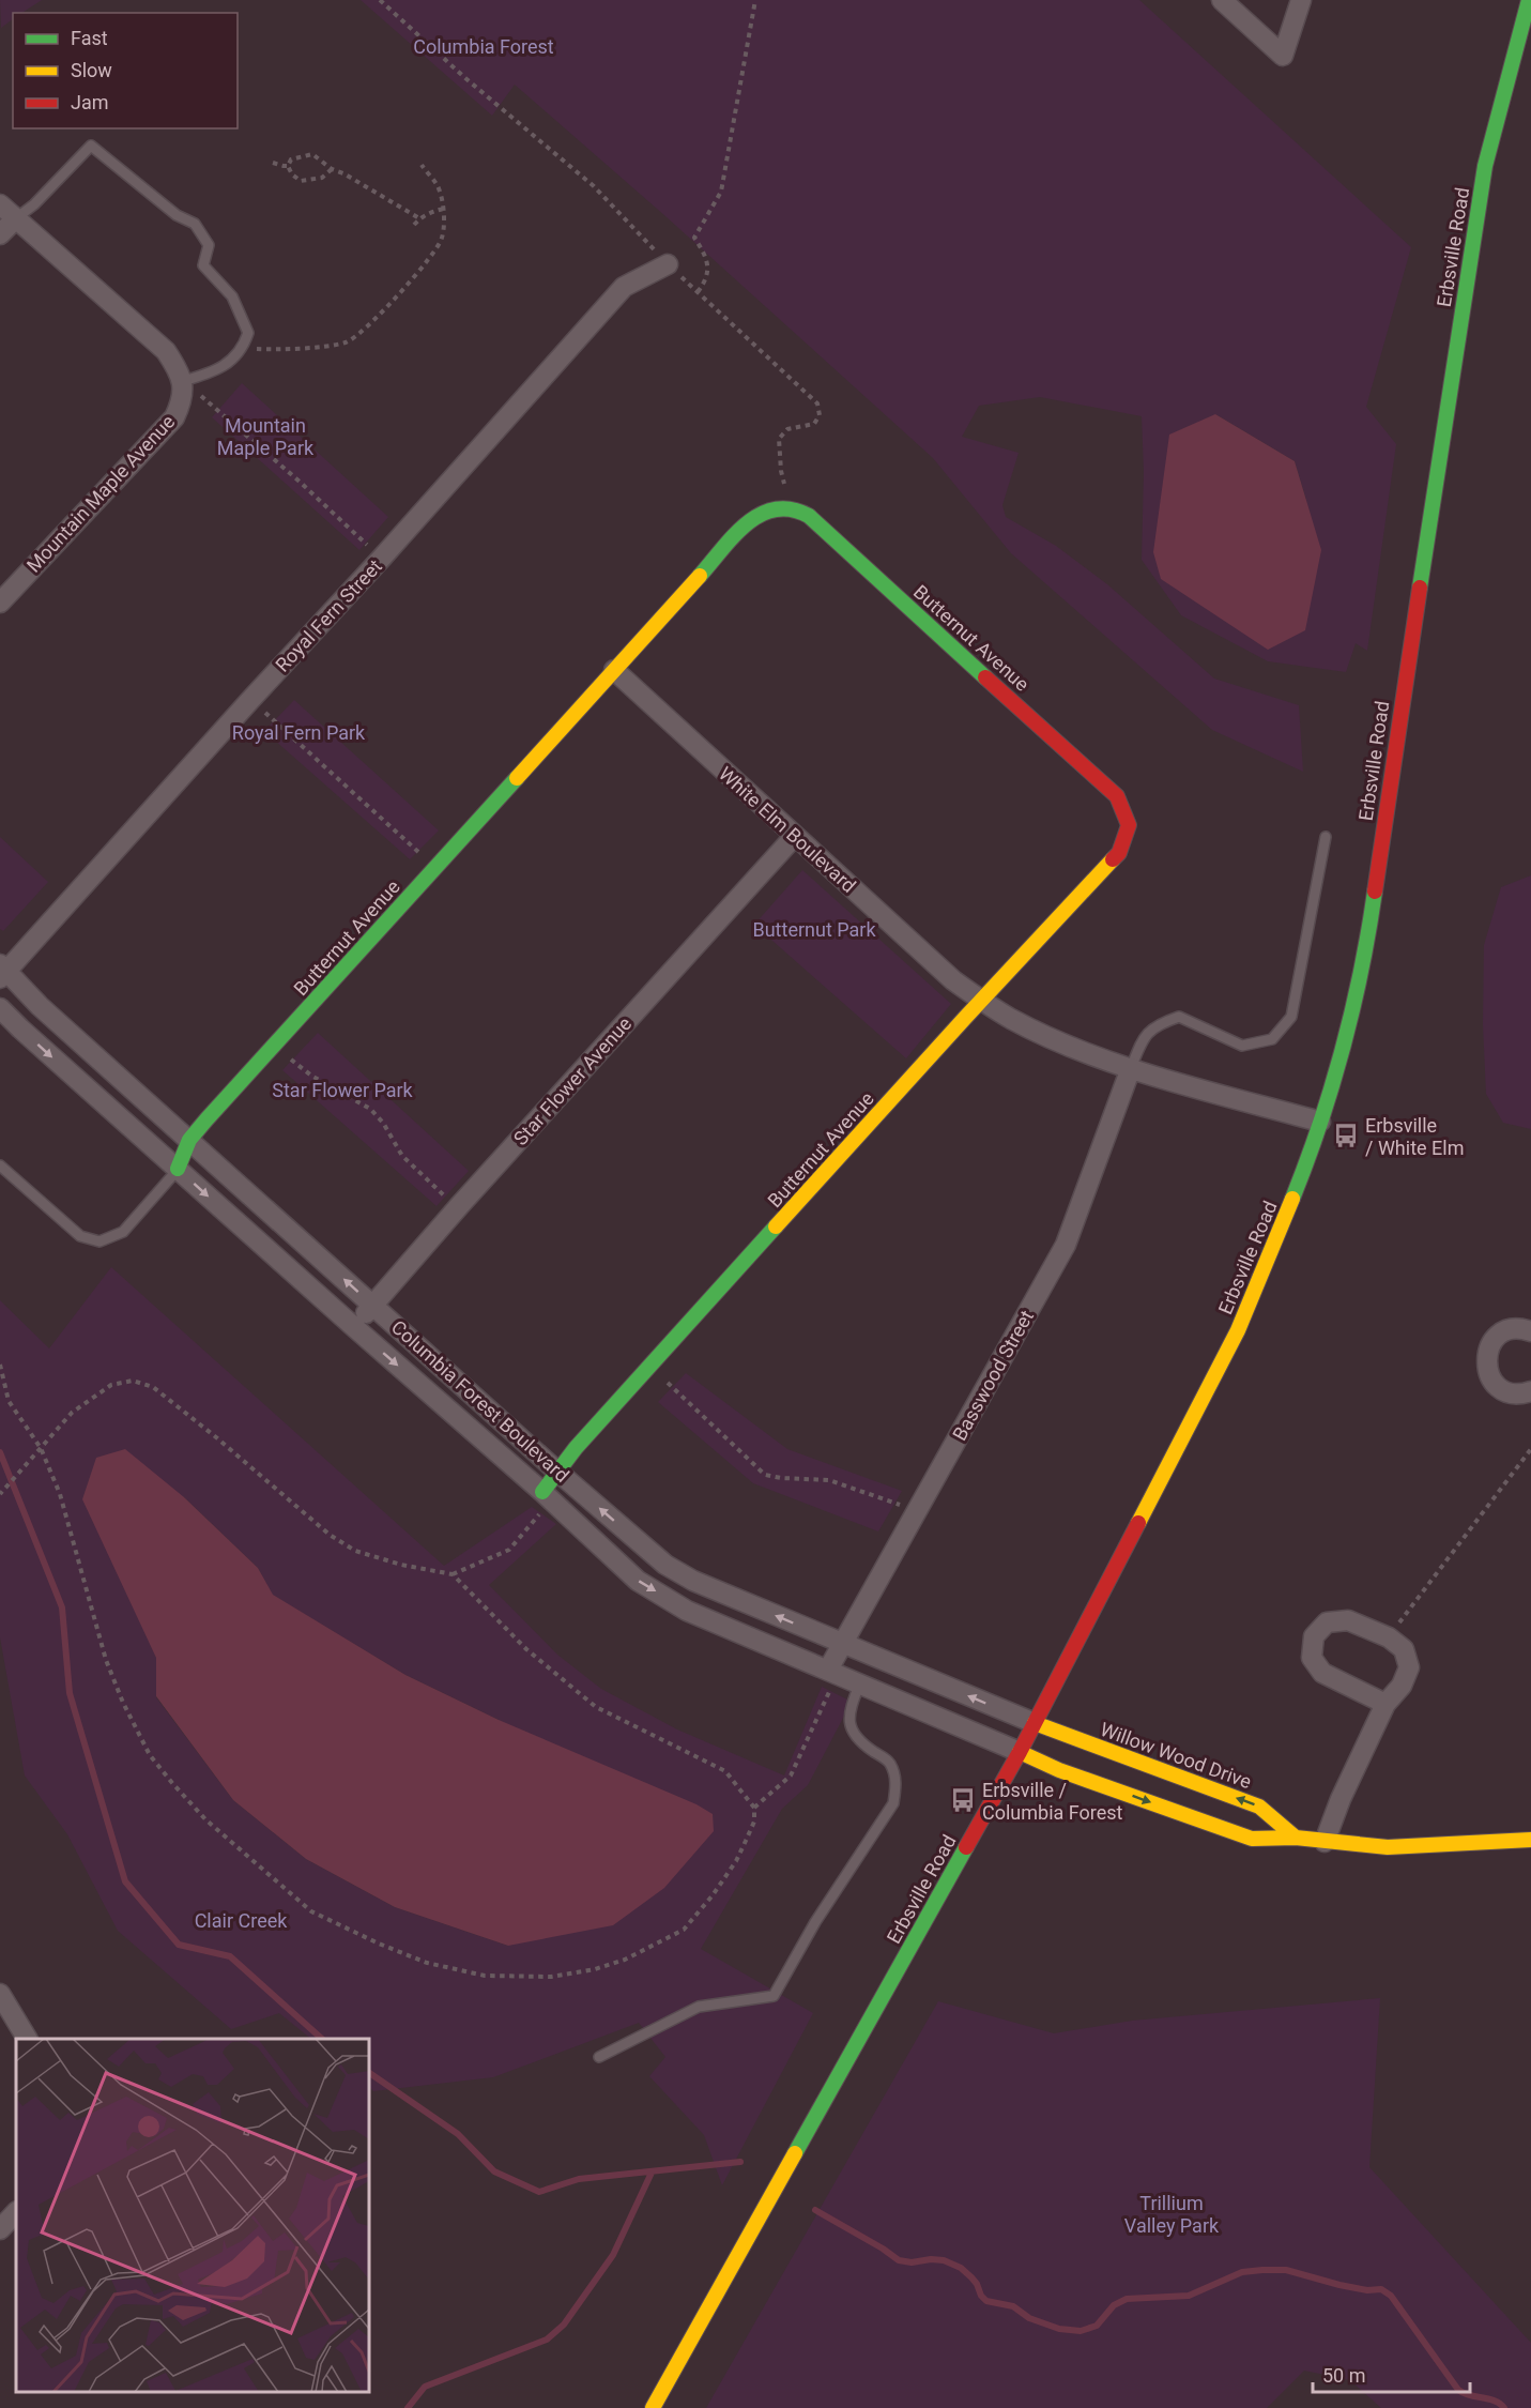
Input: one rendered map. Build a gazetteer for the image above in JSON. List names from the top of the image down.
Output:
{
  "streets": {
    "street": [
      "Erbsville Road",
      "Mountain Maple Avenue",
      "Royal Fern Street",
      "Butternut Avenue",
      "White Elm Boulevard",
      "Star Flower Avenue",
      "Basswood Street",
      "Columbia Forest Boulevard",
      "Willow Wood Drive"
    ]
  },
  "crossings": [
    ["Erbsville Road", "White Elm Boulevard"],
    ["Erbsville Road", "Columbia Forest Boulevard"],
    ["Erbsville Road", "Willow Wood Drive"],
    ["Royal Fern Street", "Columbia Forest Boulevard"],
    ["Butternut Avenue", "White Elm Boulevard"],
    ["Butternut Avenue", "Columbia Forest Boulevard"],
    ["White Elm Boulevard", "Star Flower Avenue"],
    ["White Elm Boulevard", "Basswood Street"],
    ["Star Flower Avenue", "Columbia Forest Boulevard"],
    ["Basswood Street", "Columbia Forest Boulevard"],
    ["Columbia Forest Boulevard", "Willow Wood Drive"]
  ],
  "parks": [
    "Columbia Forest",
    "Mountain Maple Park",
    "Royal Fern Park",
    "Butternut Park",
    "Star Flower Park",
    "Clair Creek",
    "Trillium Valley Park"
  ],
  "places": {
    "bus stop": ["Erbsville / White Elm", "Erbsville / Columbia Forest"]
  },
  "legend": ["Fast", "Slow", "Jam"],
  "scale_bar": "50 m"
}
